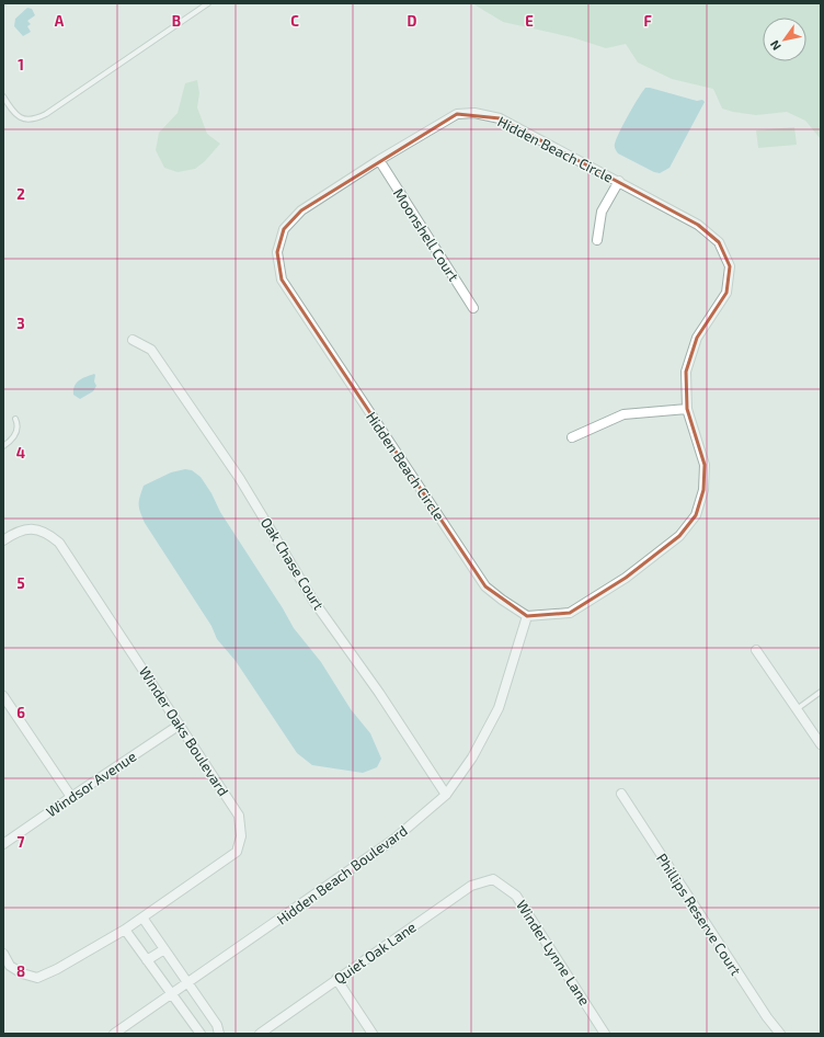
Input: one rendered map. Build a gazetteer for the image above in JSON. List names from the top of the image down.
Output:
{
  "streets": {
    "street": [
      "Hidden Beach Circle",
      "Moonshell Court",
      "Oak Chase Court",
      "Winder Oaks Boulevard",
      "Windsor Avenue",
      "Hidden Beach Boulevard",
      "Phillips Reserve Court",
      "Quiet Oak Lane",
      "Winder Lynne Lane"
    ]
  },
  "crossings": [
    ["Hidden Beach Circle", "Moonshell Court"],
    ["Hidden Beach Circle", "Hidden Beach Boulevard"],
    ["Oak Chase Court", "Hidden Beach Boulevard"],
    ["Winder Oaks Boulevard", "Windsor Avenue"],
    ["Quiet Oak Lane", "Winder Lynne Lane"]
  ],
  "north": "bottom left",
  "grid": {
    "columns": [
      "A",
      "B",
      "C",
      "D",
      "E",
      "F"
    ],
    "rows": [
      "1",
      "2",
      "3",
      "4",
      "5",
      "6",
      "7",
      "8"
    ]
  }
}
